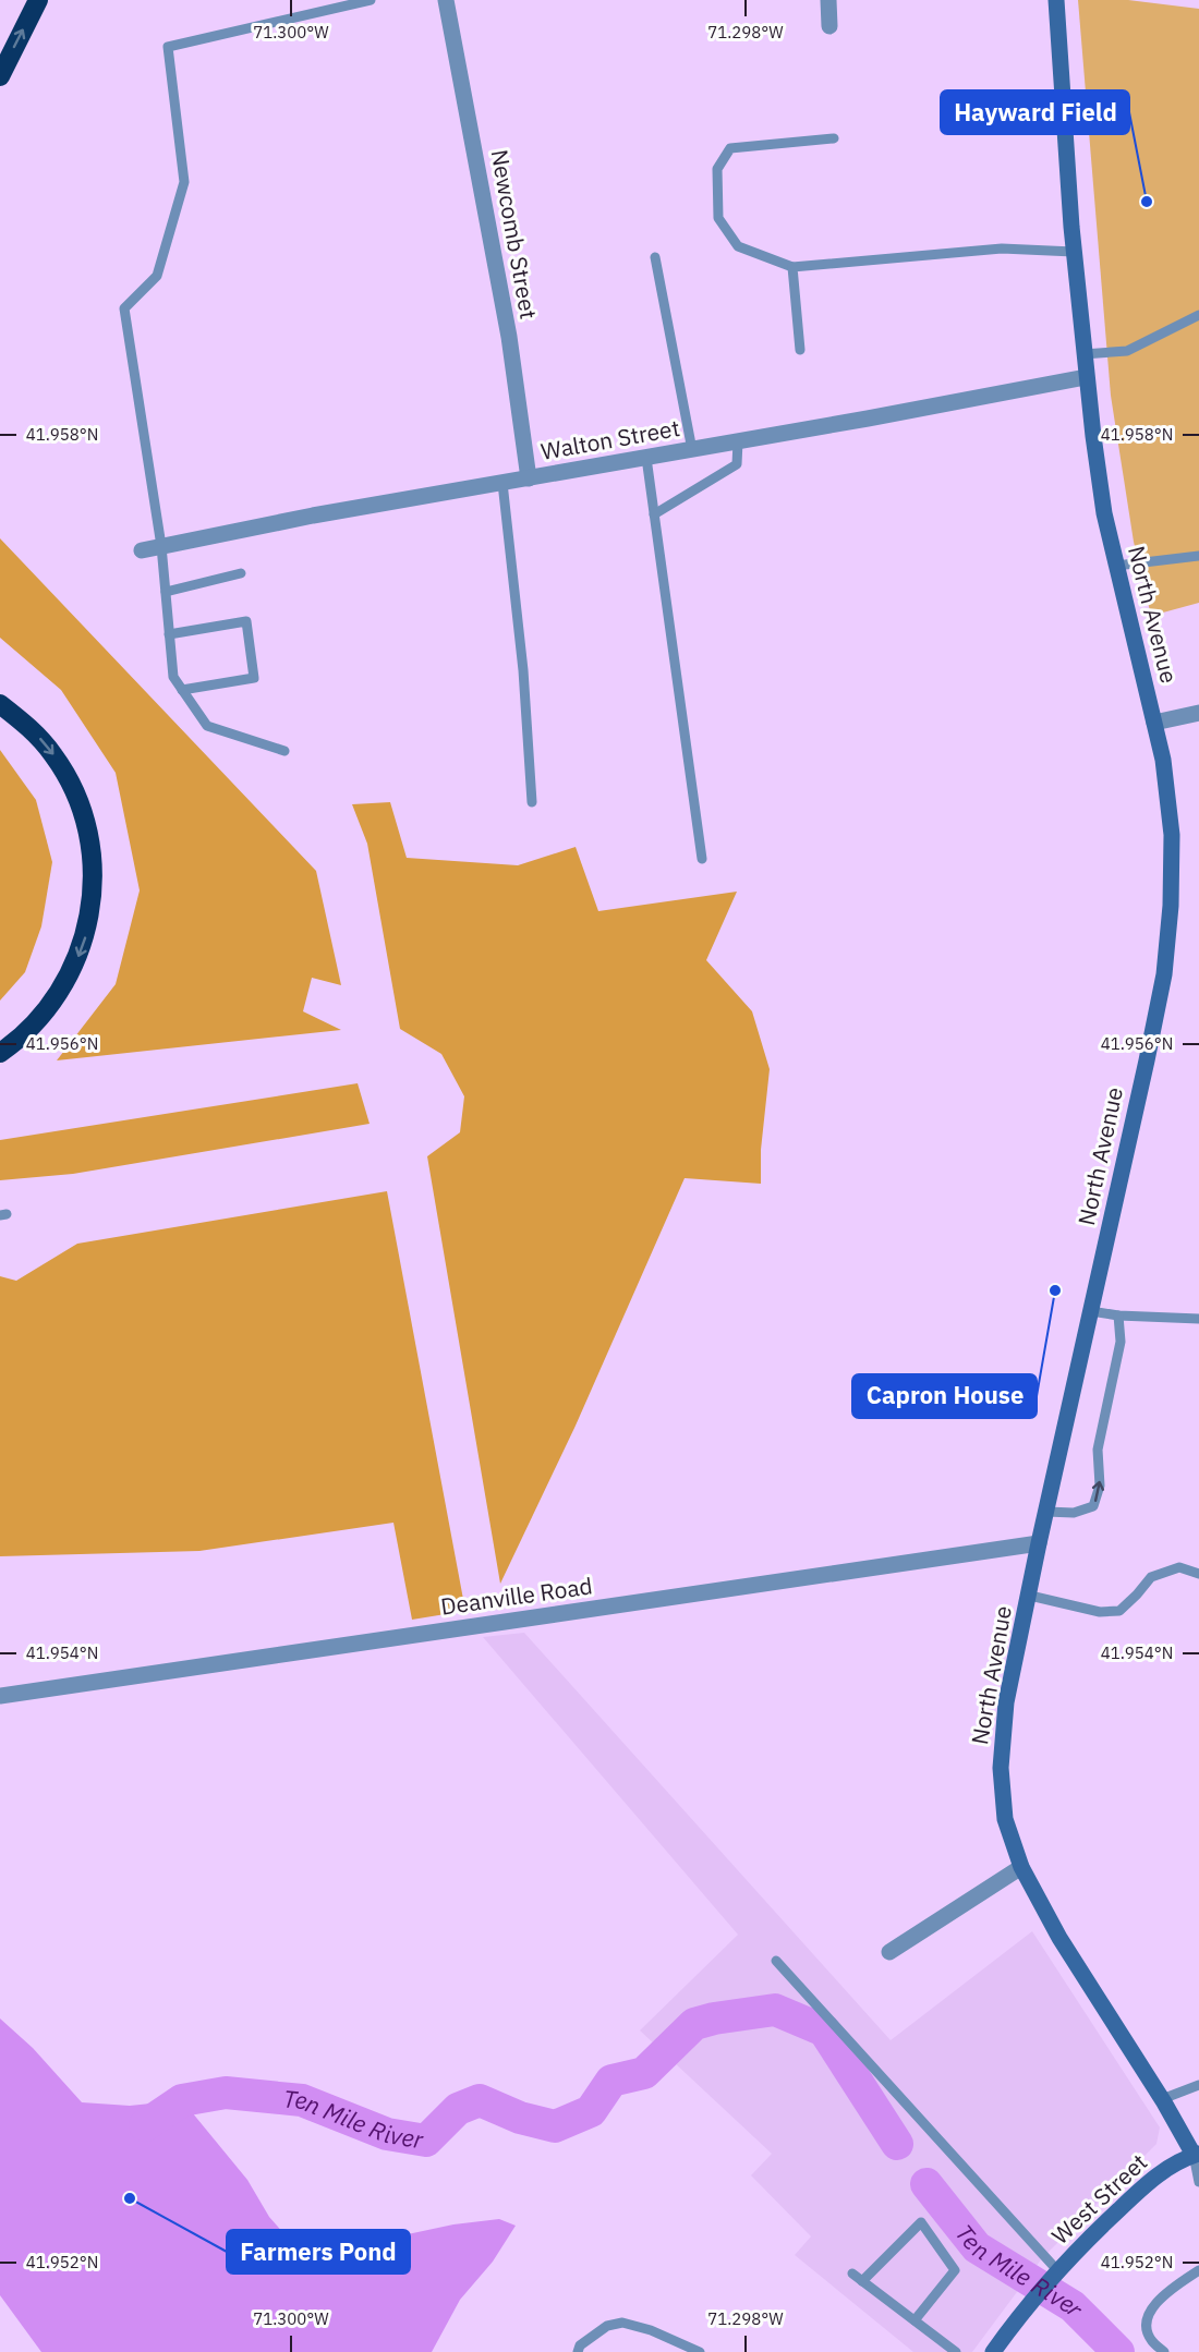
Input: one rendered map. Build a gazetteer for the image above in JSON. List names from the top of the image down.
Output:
{
  "streets": {
    "main road": ["North Avenue", "West Street"],
    "street": ["Newcomb Street", "Walton Street", "Deanville Road"]
  },
  "crossings": [
    ["Newcomb Street", "Walton Street"],
    ["Walton Street", "North Avenue"],
    ["North Avenue", "Deanville Road"],
    ["North Avenue", "West Street"]
  ],
  "water": ["Ten Mile River"],
  "places": ["Hayward Field", "Capron House", "Farmers Pond"],
  "coordinates": [
    "71.300°W",
    "71.298°W",
    "41.958°N",
    "41.956°N",
    "41.954°N",
    "41.952°N"
  ]
}
